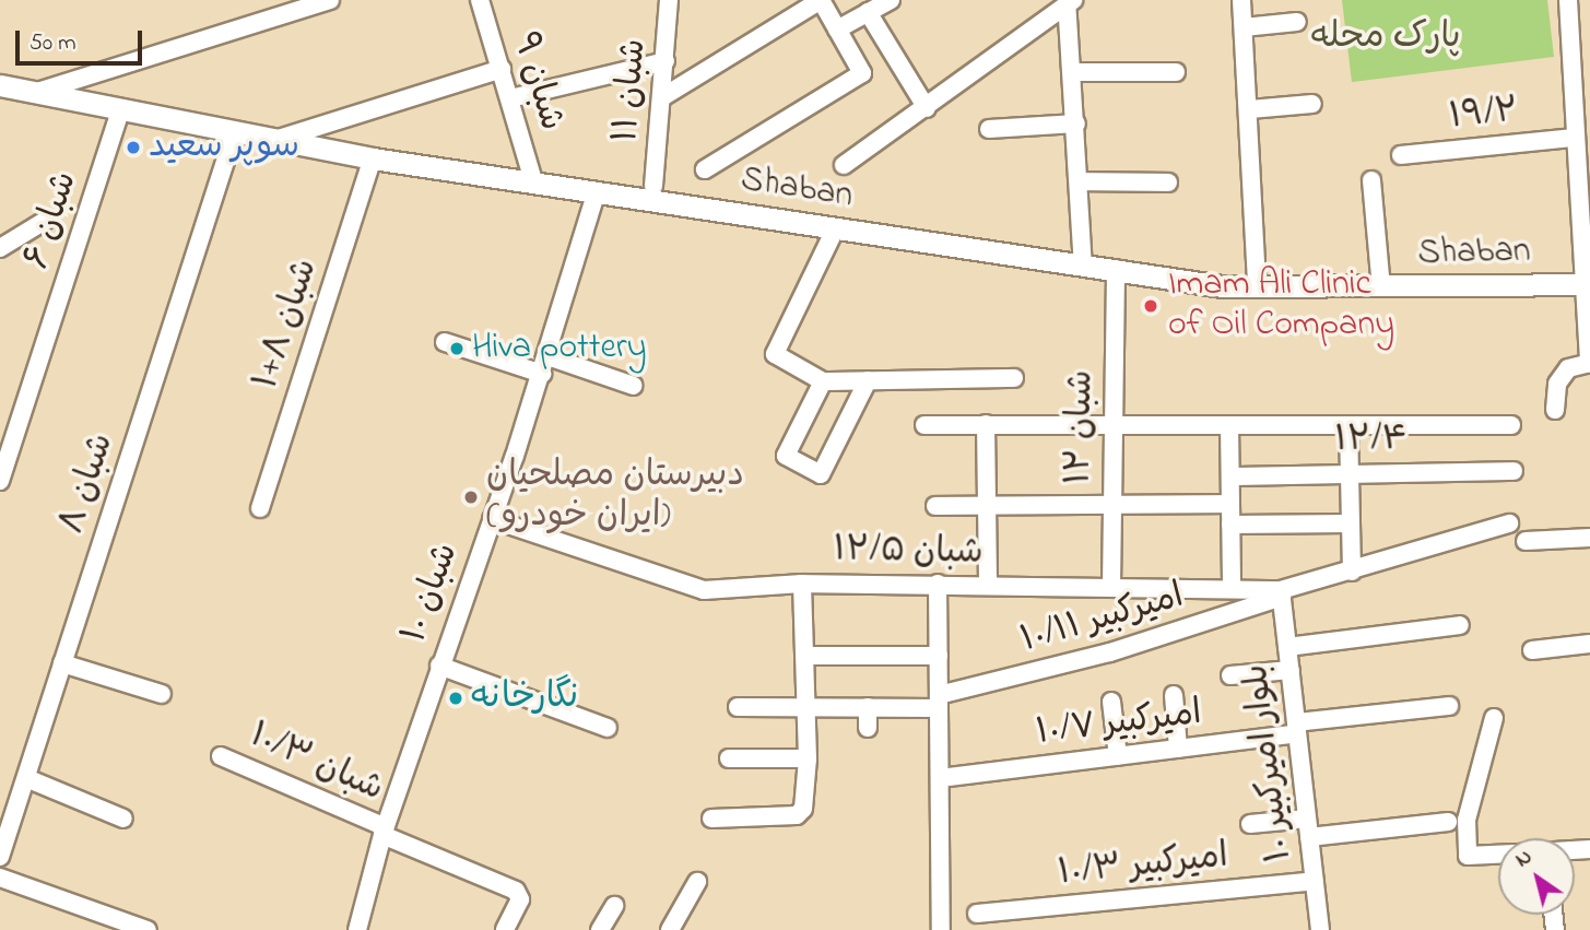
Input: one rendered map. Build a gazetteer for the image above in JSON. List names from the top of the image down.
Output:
{
  "streets": {
    "street": [
      "۹ شبان",
      "۱۱ شبان",
      "۱۹/۲",
      "Shaban",
      "۶ شبان",
      "۱+۸ شبان",
      "۱۲ شبان",
      "۱۲/۴",
      "۸ شبان",
      "۱۲/۵ شبان",
      "۱۰ شبان",
      "۱۰/۱۱ امیرکبیر",
      "۱۰/۷ امیرکبیر",
      "۱۰ بلوار امیرکبیر",
      "۱۰/۳ شبان",
      "۱۰/۳ امیرکبیر"
    ]
  },
  "crossings": [
    ["۹ شبان", "Shaban"],
    ["Shaban", "۶ شبان"],
    ["Shaban", "۱+۸ شبان"],
    ["Shaban", "۱۲ شبان"],
    ["Shaban", "۸ شبان"],
    ["Shaban", "۱۰ شبان"],
    ["۱۲ شبان", "۱۲/۵ شبان"],
    ["۱۲/۵ شبان", "۱۰ شبان"],
    ["۱۲/۵ شبان", "۱۰/۱۱ امیرکبیر"],
    ["۱۲/۵ شبان", "۱۰ بلوار امیرکبیر"],
    ["۱۰ شبان", "۱۰/۳ شبان"],
    ["۱۰/۱۱ امیرکبیر", "۱۰ بلوار امیرکبیر"],
    ["۱۰/۷ امیرکبیر", "۱۰ بلوار امیرکبیر"],
    ["۱۰ بلوار امیرکبیر", "۱۰/۳ امیرکبیر"]
  ],
  "parks": ["پارک محله"],
  "places": [
    "سوپر سعید",
    "Imam Ali Clinic of Oil Company",
    "Hiva pottery",
    "دبیرستان مصلحیان (ایران خودرو)",
    "نگارخانه"
  ],
  "scale_bar": "50 m",
  "north": "top left"
}
